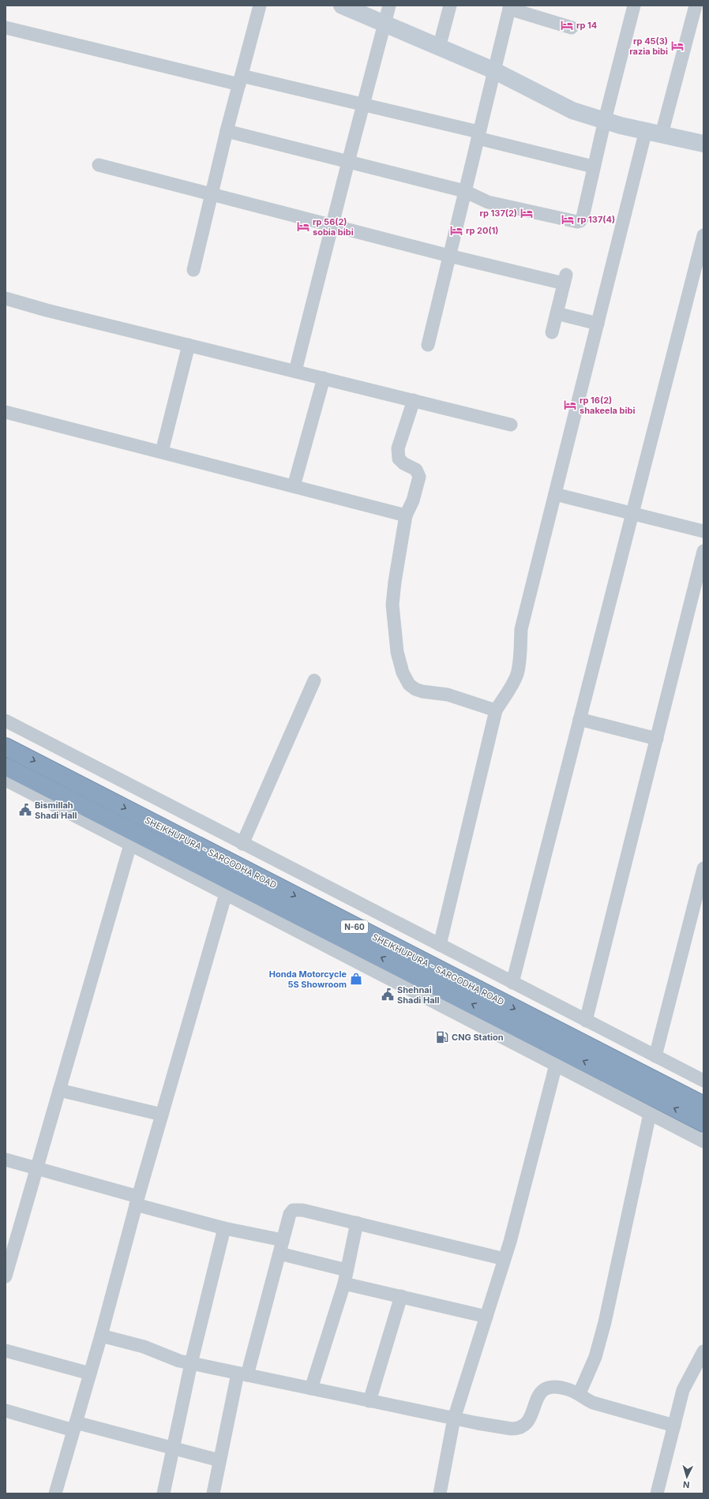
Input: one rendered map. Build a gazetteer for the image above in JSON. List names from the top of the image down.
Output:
{
  "streets": {
    "highway": ["SHEIKHUPURA - SARGODHA ROAD", "N-60"]
  },
  "places": {
    "hotel": [
      "rp 14",
      "rp 45(3) razia bibi",
      "rp 137(2)",
      "rp 137(4)",
      "rp 56(2) sobia bibi",
      "rp 20(1)",
      "rp 16(2) shakeela bibi"
    ],
    "public building": ["Bismillah Shadi Hall", "Shehnai Shadi Hall"],
    "shop": ["Honda Motorcycle 5S Showroom"],
    "fuel station": ["CNG Station"]
  },
  "north": "bottom"
}
